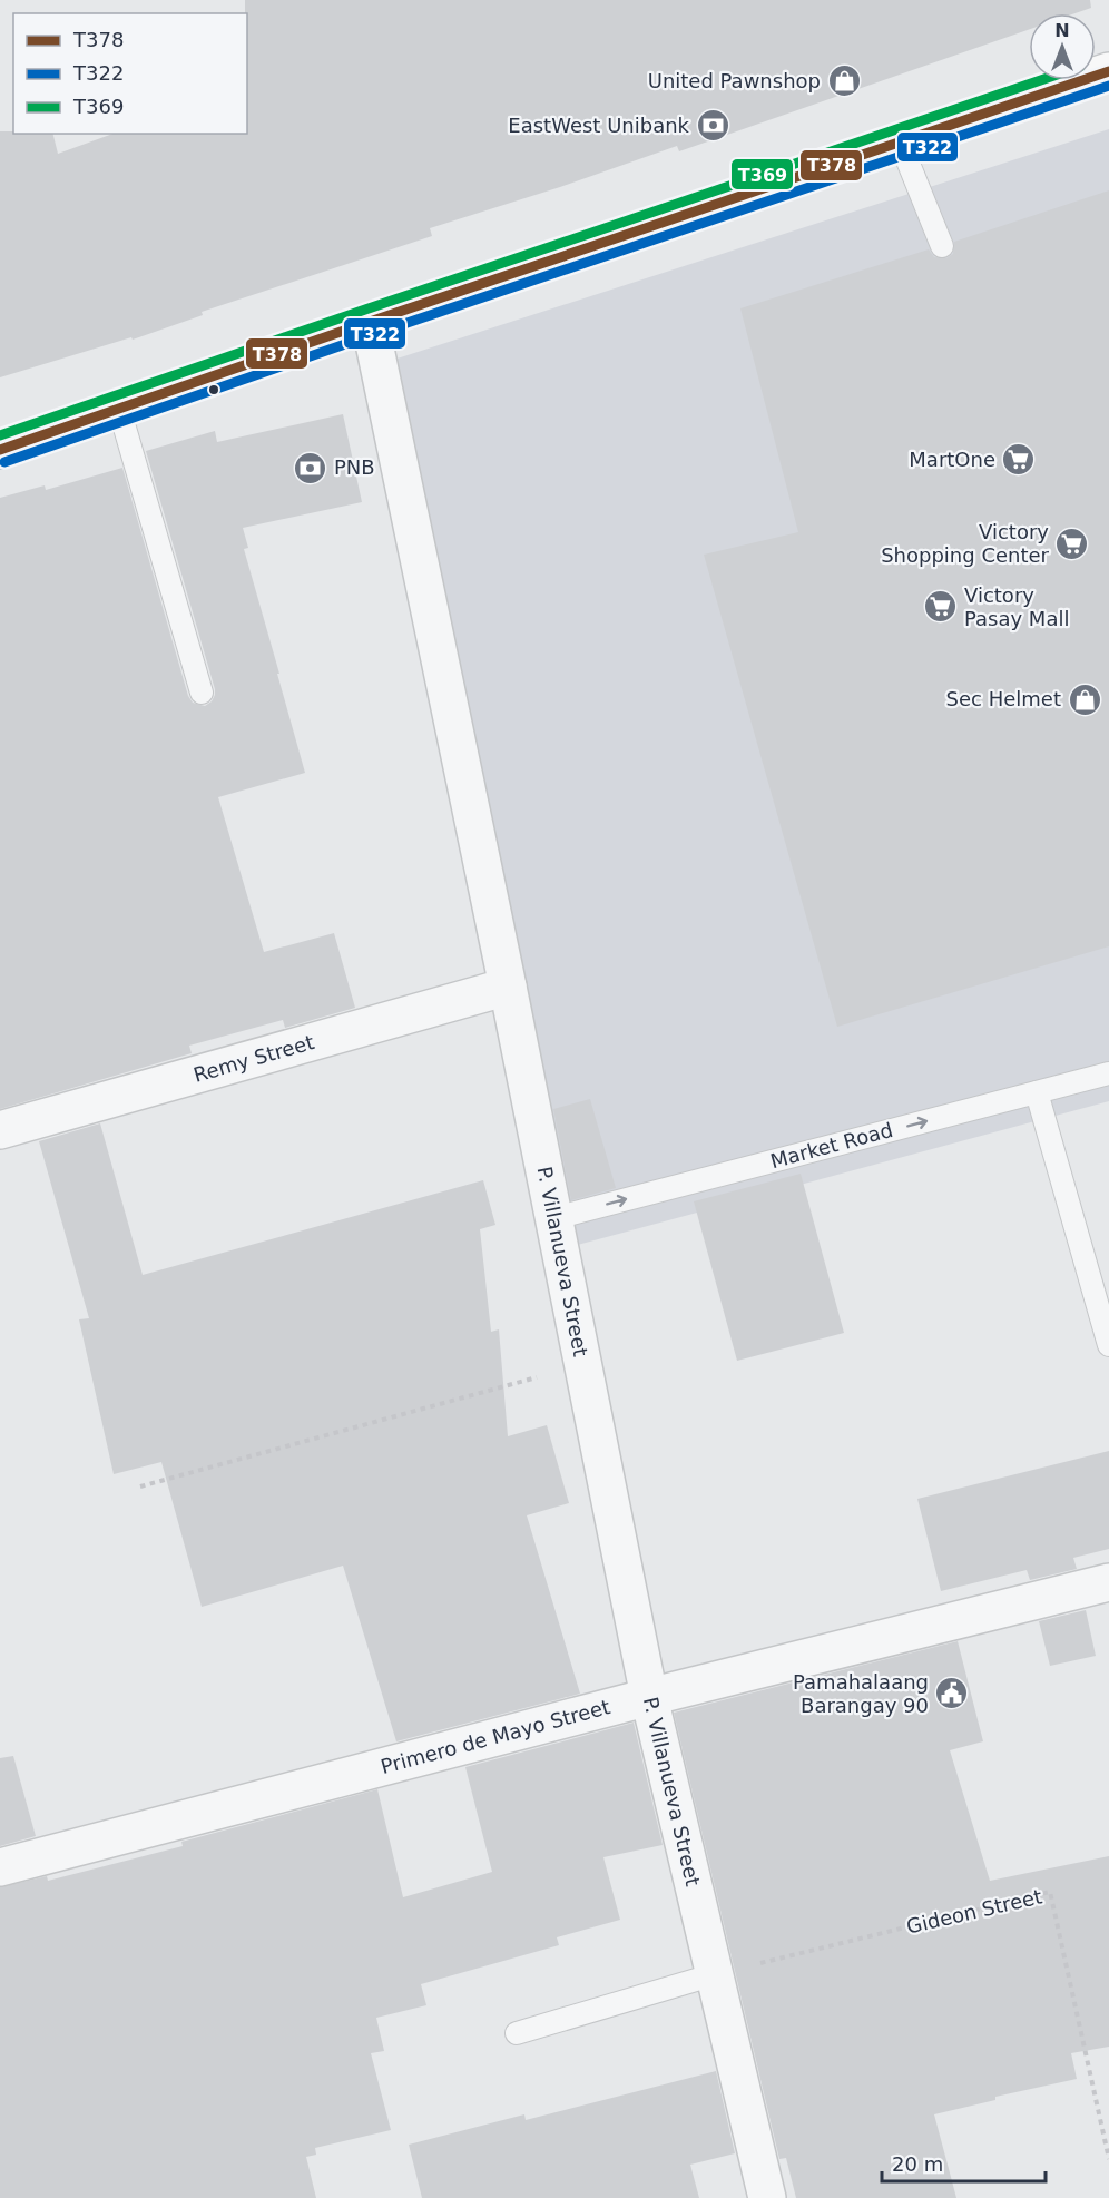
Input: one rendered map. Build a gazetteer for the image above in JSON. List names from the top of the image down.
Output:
{
  "streets": {
    "street": ["Remy Street", "P. Villanueva Street", "Primero de Mayo Street"],
    "lane": ["Market Road"],
    "path": ["Gideon Street"]
  },
  "crossings": [
    ["Remy Street", "P. Villanueva Street"],
    ["Market Road", "P. Villanueva Street"],
    ["P. Villanueva Street", "Primero de Mayo Street"],
    ["P. Villanueva Street", "Gideon Street"]
  ],
  "one_way": ["Market Road"],
  "places": {
    "shop": ["United Pawnshop", "Sec Helmet"],
    "bank": ["EastWest Unibank", "PNB"],
    "supermarket": ["MartOne", "Victory Shopping Center", "Victory Pasay Mall"],
    "public building": ["Pamahalaang Barangay 90"]
  },
  "lines": ["transit line T378", "transit line T369", "transit line T322"],
  "legend": ["T378", "T322", "T369"],
  "scale_bar": "20 m",
  "north": "top"
}
